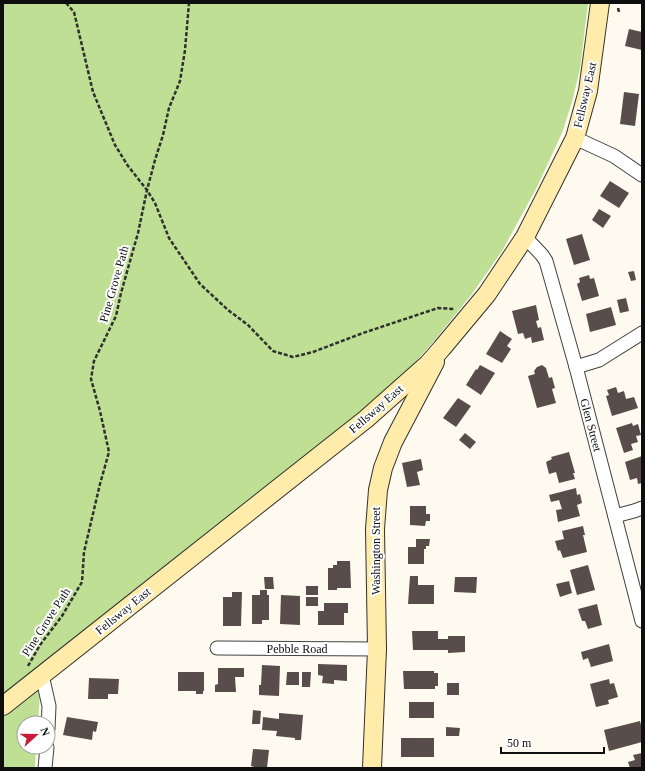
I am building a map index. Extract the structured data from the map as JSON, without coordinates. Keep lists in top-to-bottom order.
{
  "streets": {
    "main road": ["Fellsway East", "Washington Street"],
    "street": ["Glen Street", "Pebble Road"],
    "path": ["Pine Grove Path"]
  },
  "crossings": [
    ["Fellsway East", "Pine Grove Path"],
    ["Fellsway East", "Glen Street"],
    ["Fellsway East", "Washington Street"],
    ["Washington Street", "Pebble Road"]
  ],
  "scale_bar": "50 m",
  "north": "right"
}
